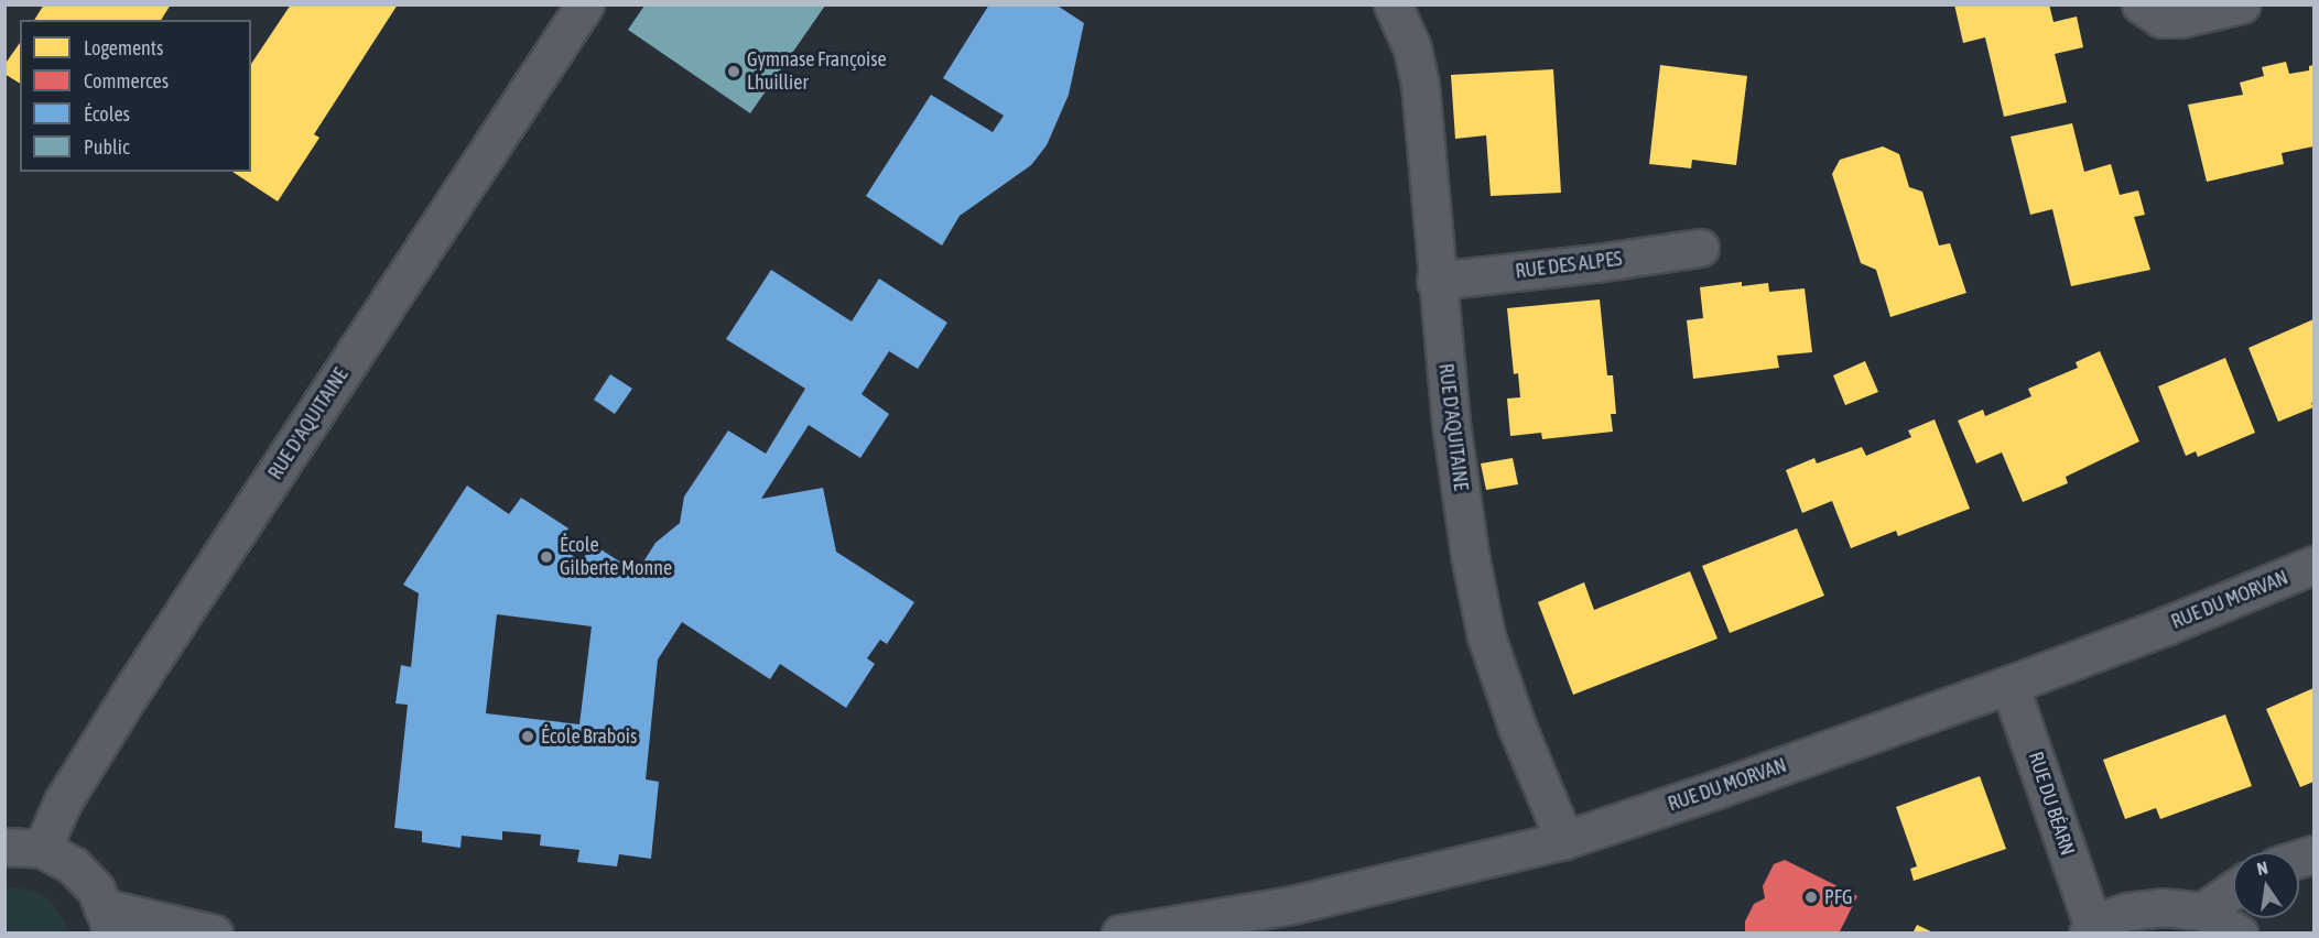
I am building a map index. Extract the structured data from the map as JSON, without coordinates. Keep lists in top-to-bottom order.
{
  "streets": {
    "street": [
      "RUE DES ALPES",
      "RUE D'AQUITAINE",
      "RUE DU MORVAN",
      "RUE DU BÉARN"
    ]
  },
  "crossings": [
    ["RUE DES ALPES", "RUE D'AQUITAINE"],
    ["RUE D'AQUITAINE", "RUE DU MORVAN"],
    ["RUE DU MORVAN", "RUE DU BÉARN"]
  ],
  "places": [
    "Gymnase Françoise Lhuillier",
    "École Gilberte Monne",
    "École Brabois",
    "PFG"
  ],
  "legend": [
    "Logements",
    "Commerces",
    "Écoles",
    "Public"
  ],
  "north": "top"
}
